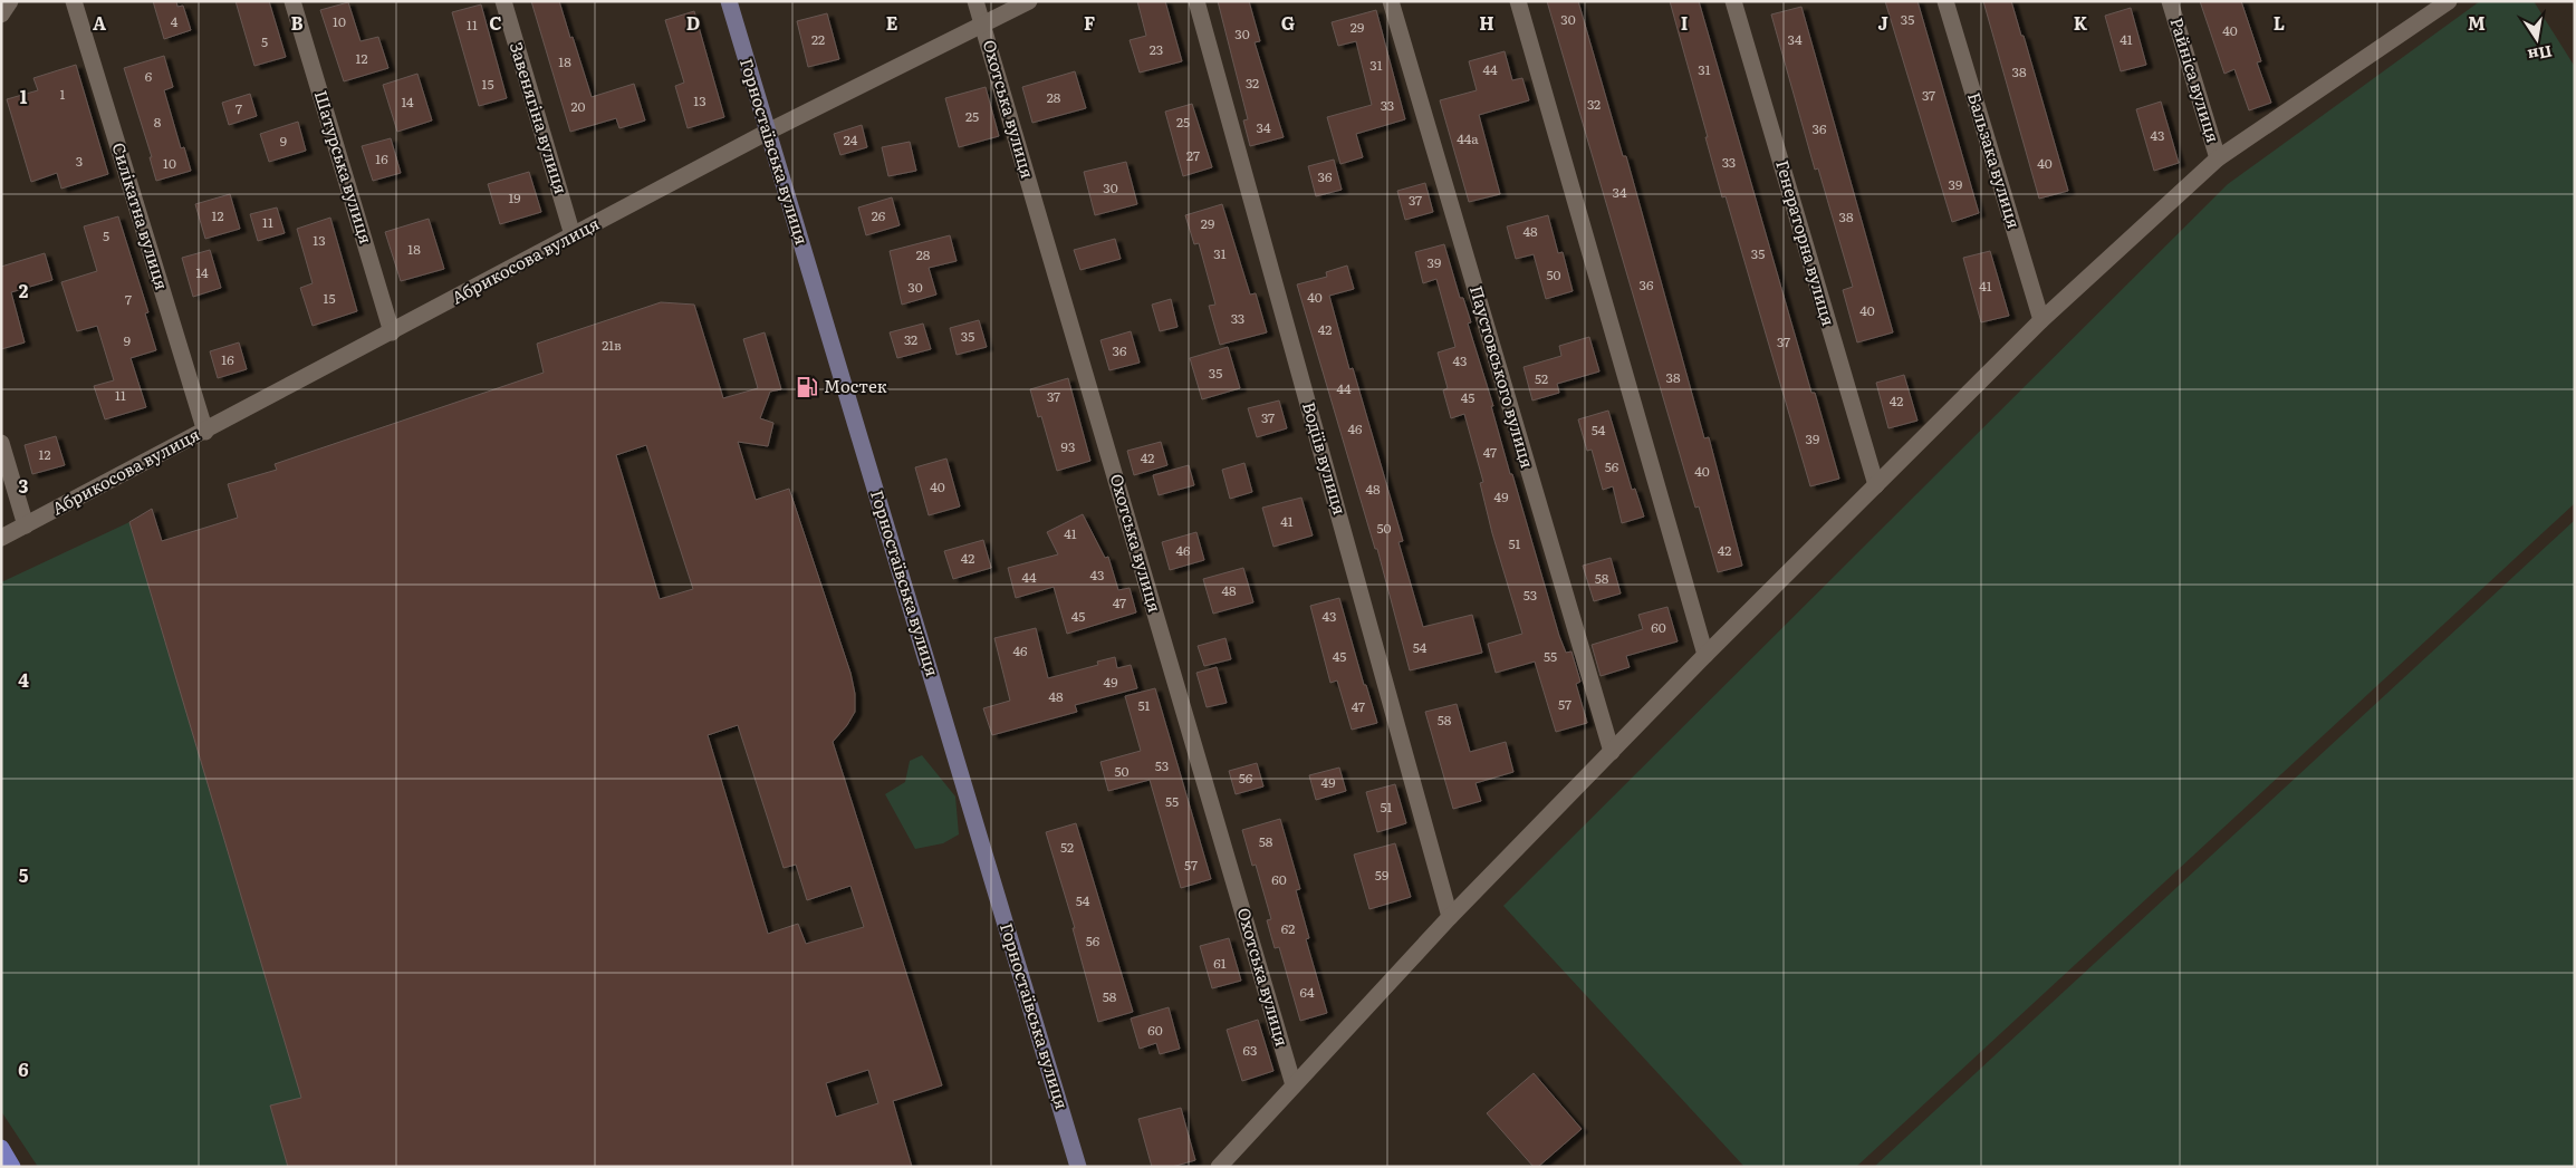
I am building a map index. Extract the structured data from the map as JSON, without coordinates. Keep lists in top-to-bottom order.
{
  "streets": {
    "main road": ["Горностаївська вулиця"],
    "street": [
      "Райніса вулиця",
      "Охотська вулиця",
      "Завенягіна вулиця",
      "Бальзака вулиця",
      "Шатурська вулиця",
      "Силікатна вулиця",
      "Генераторна вулиця",
      "Абрикосова вулиця",
      "Паустовського вулиця",
      "Водіїв вулиця"
    ]
  },
  "crossings": [
    ["Охотська вулиця", "Абрикосова вулиця"],
    ["Завенягіна вулиця", "Абрикосова вулиця"],
    ["Горностаївська вулиця", "Абрикосова вулиця"],
    ["Шатурська вулиця", "Абрикосова вулиця"],
    ["Силікатна вулиця", "Абрикосова вулиця"]
  ],
  "places": {
    "fuel station": ["Мостек"]
  },
  "house_numbers": [
    "30",
    "35",
    "4",
    "10",
    "11",
    "29",
    "40",
    "30",
    "22",
    "34",
    "41",
    "5",
    "23",
    "12",
    "18",
    "31",
    "44",
    "31",
    "38",
    "6",
    "32",
    "15",
    "1",
    "37",
    "28",
    "13",
    "14",
    "32",
    "33",
    "20",
    "7",
    "25",
    "8",
    "25",
    "34",
    "36",
    "43",
    "44а",
    "24",
    "9",
    "27",
    "16",
    "3",
    "33",
    "10",
    "40",
    "36",
    "39",
    "30",
    "34",
    "19",
    "37",
    "12",
    "26",
    "38",
    "11",
    "29",
    "48",
    "5",
    "13",
    "18",
    "31",
    "35",
    "28",
    "39",
    "14",
    "50",
    "36",
    "41",
    "30",
    "40",
    "15",
    "7",
    "40",
    "33",
    "42",
    "35",
    "32",
    "9",
    "37",
    "21в",
    "36",
    "16",
    "43",
    "35",
    "38",
    "52",
    "44",
    "11",
    "37",
    "45",
    "42",
    "37",
    "46",
    "54",
    "39",
    "93",
    "47",
    "12",
    "42",
    "56",
    "40",
    "40",
    "48",
    "49",
    "41",
    "50",
    "41",
    "51",
    "46",
    "42",
    "42",
    "43",
    "44",
    "58",
    "48",
    "53",
    "47",
    "45",
    "43",
    "60",
    "54",
    "46",
    "45",
    "55",
    "49",
    "48",
    "57",
    "51",
    "47",
    "58",
    "53",
    "50",
    "56",
    "49",
    "55",
    "51",
    "58",
    "52",
    "57",
    "59",
    "60",
    "54",
    "62",
    "56",
    "61",
    "64",
    "58",
    "60",
    "63"
  ],
  "north": "bottom",
  "grid": {
    "columns": [
      "A",
      "B",
      "C",
      "D",
      "E",
      "F",
      "G",
      "H",
      "I",
      "J",
      "K",
      "L",
      "M"
    ],
    "rows": [
      "1",
      "2",
      "3",
      "4",
      "5",
      "6"
    ]
  }
}
